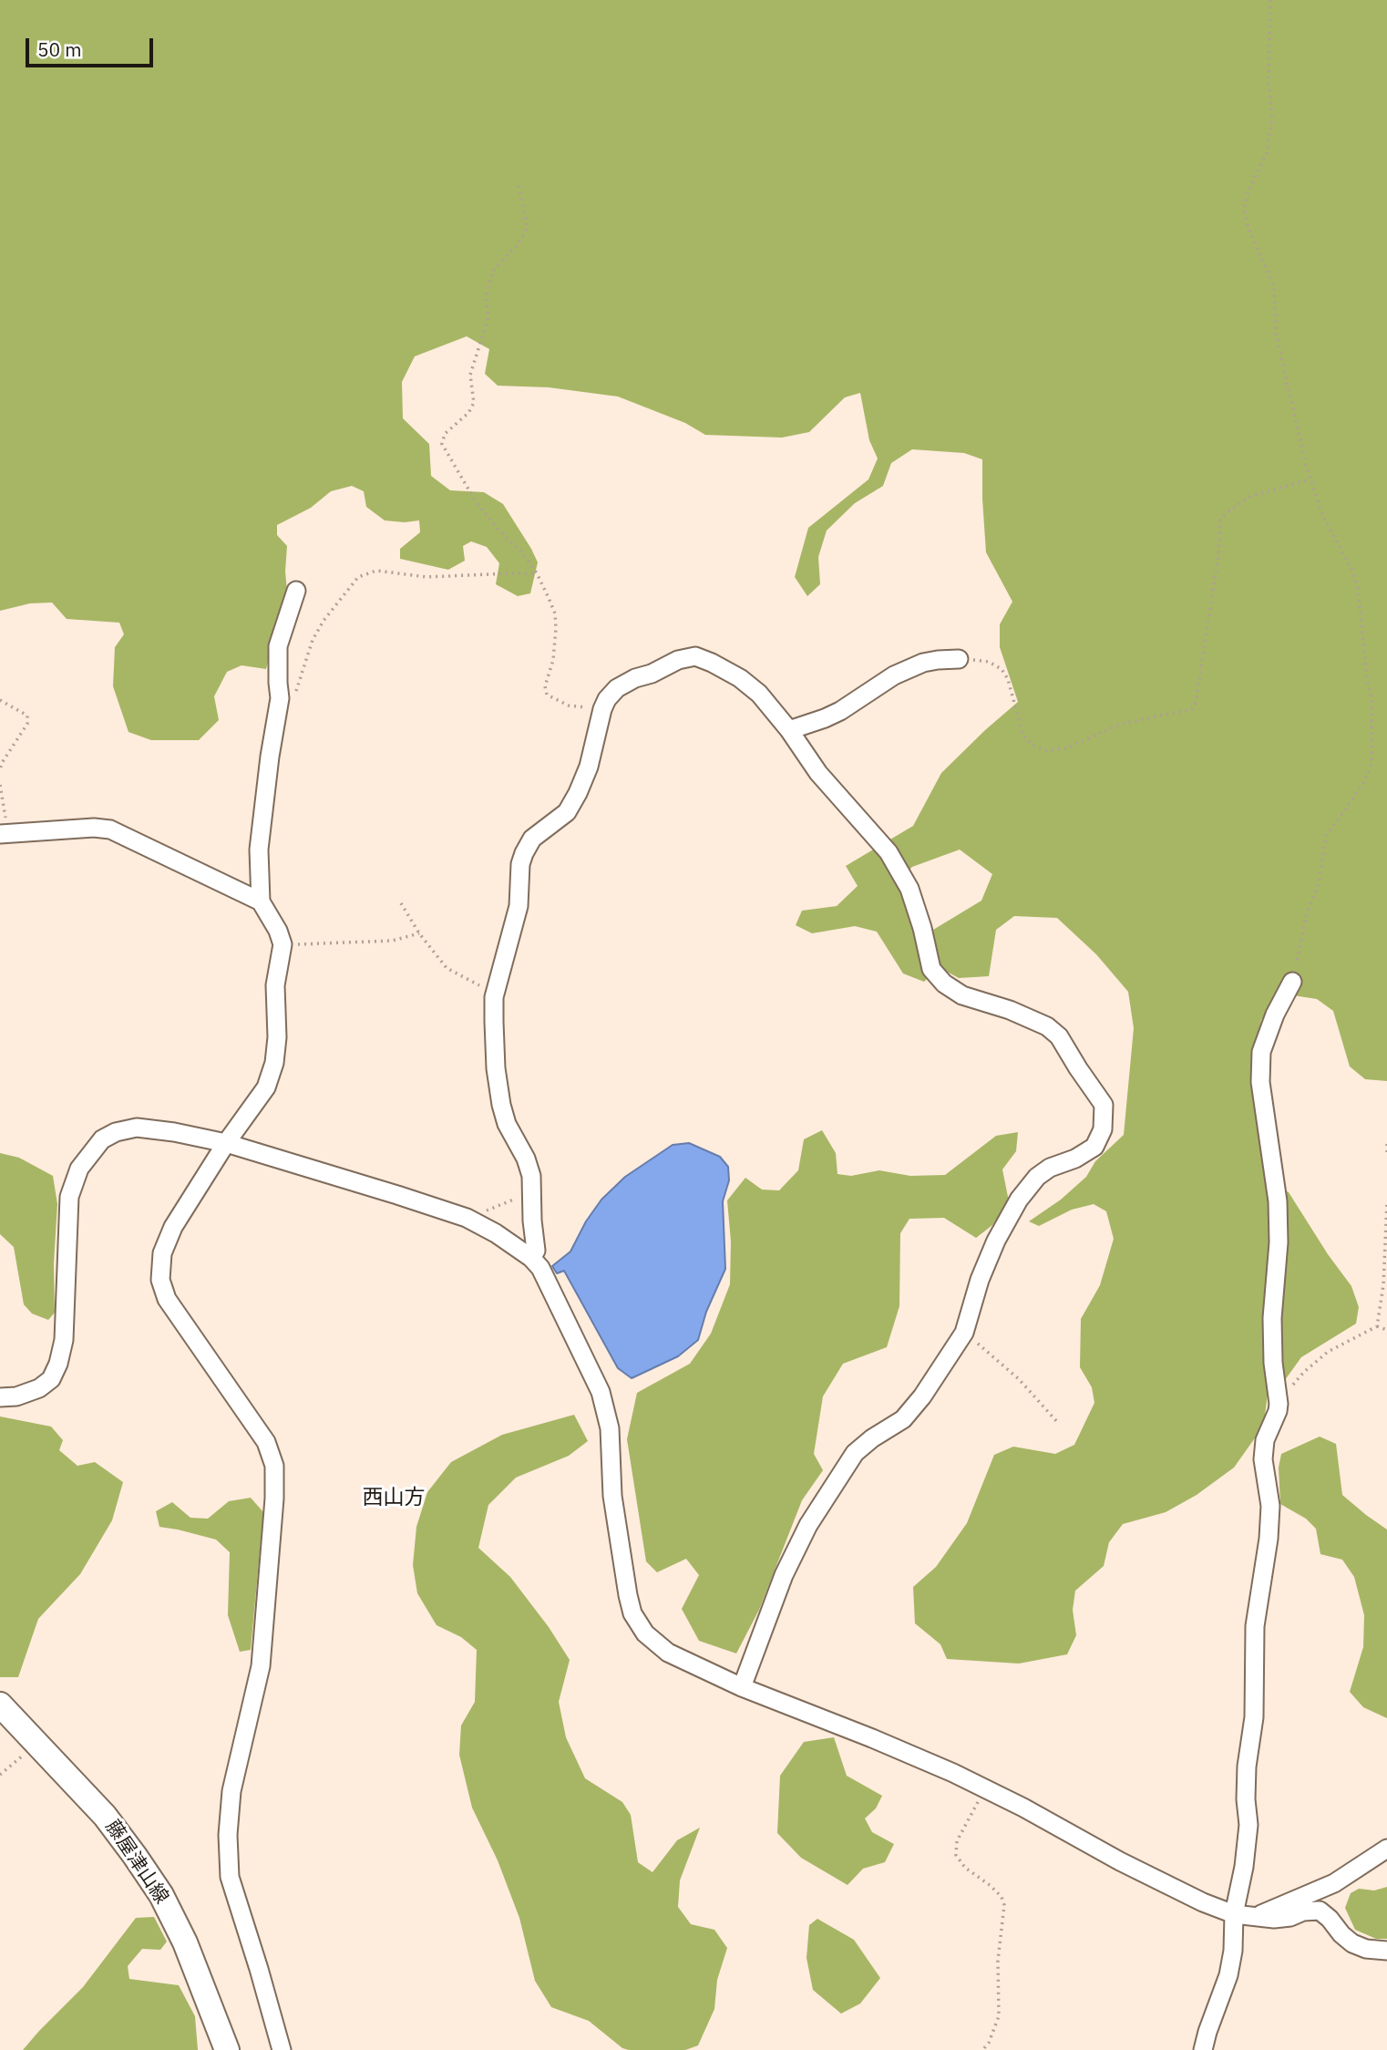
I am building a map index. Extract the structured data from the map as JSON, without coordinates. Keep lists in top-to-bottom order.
{
  "streets": {
    "main road": ["藤屋津山線"]
  },
  "districts": ["西山方"],
  "scale_bar": "50 m"
}
